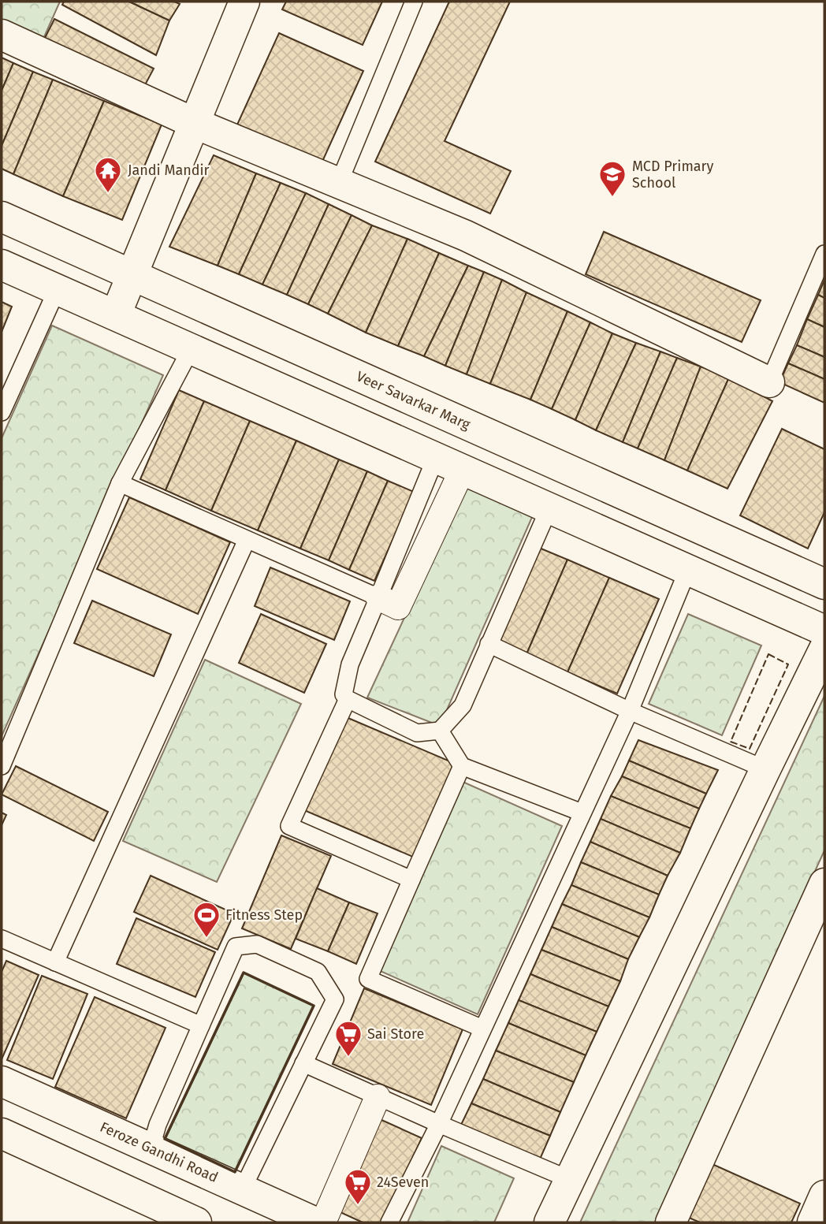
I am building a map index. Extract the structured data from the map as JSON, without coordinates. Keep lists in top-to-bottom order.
{
  "streets": {
    "street": ["Veer Savarkar Marg", "Feroze Gandhi Road"]
  },
  "places": {
    "temple": ["Jandi Mandir"],
    "school or university": ["MCD Primary School"],
    "sports": ["Fitness Step"],
    "supermarket": ["Sai Store", "24Seven"]
  }
}
